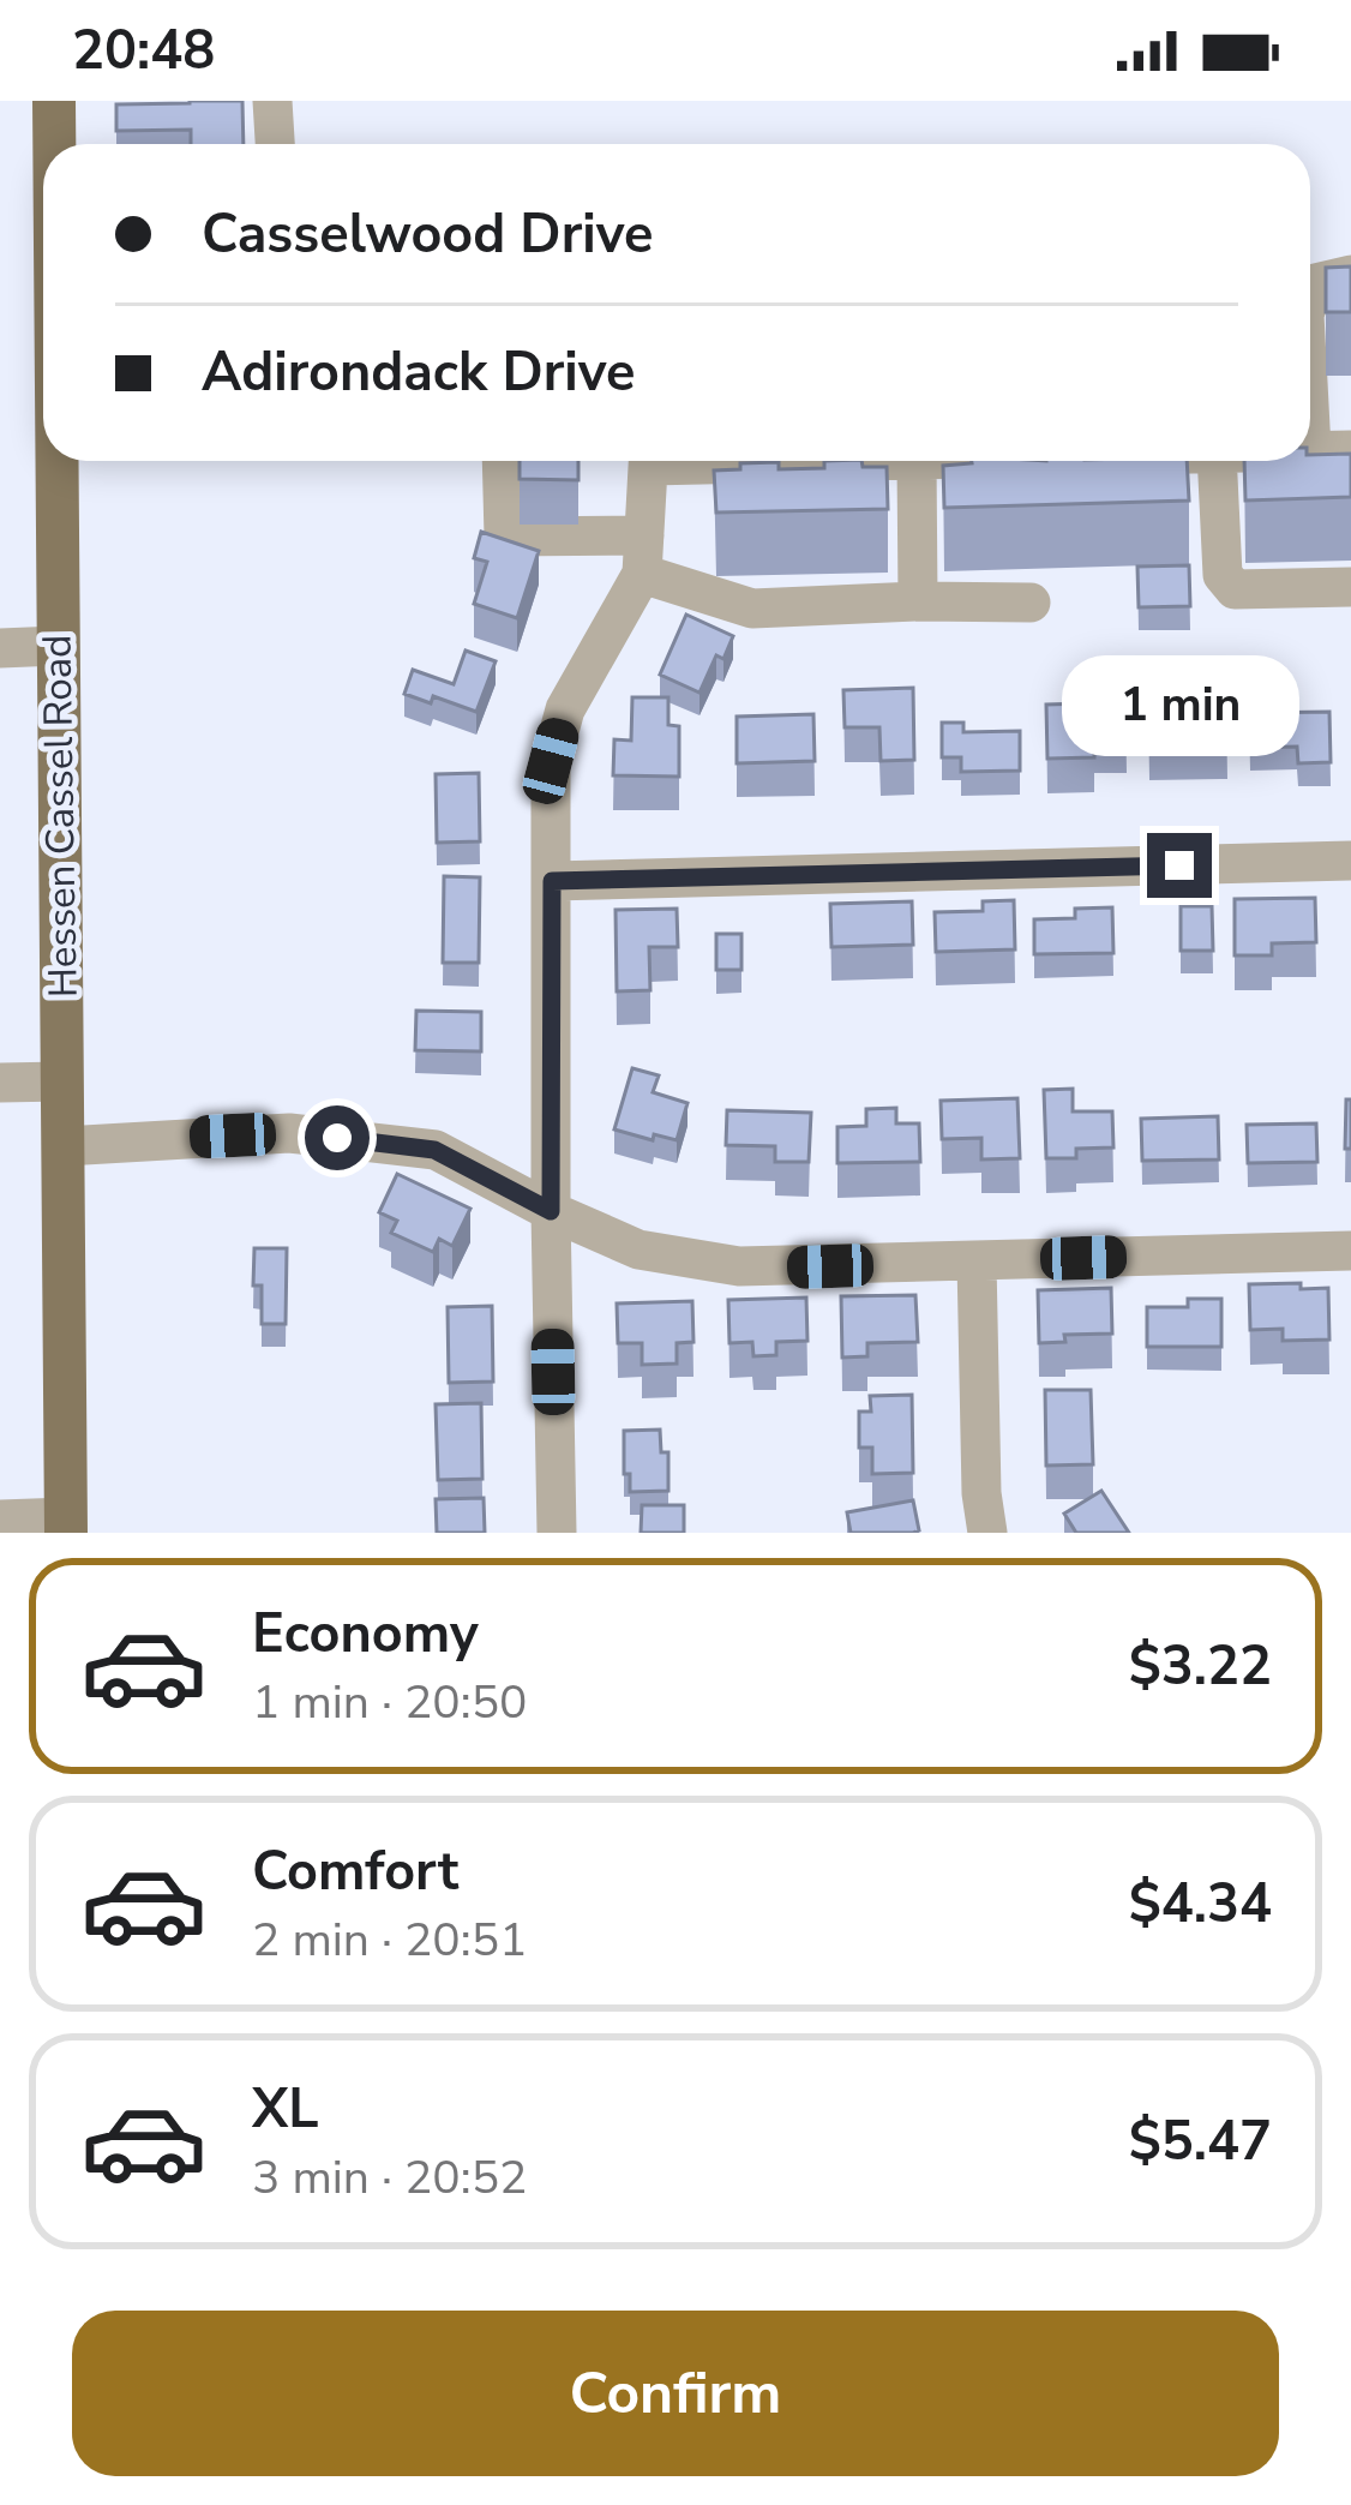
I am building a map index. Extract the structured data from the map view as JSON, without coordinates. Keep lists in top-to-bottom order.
{
  "streets": {
    "main road": ["Hessen Cassel Road"]
  },
  "page": {
    "status": "20:48",
    "banner": ["Casselwood Drive", "Adirondack Drive"],
    "bubble": "1 min",
    "list": [
      {
        "name": "Economy",
        "note": "1 min · 20:50",
        "value": "$3.22"
      },
      {
        "name": "Comfort",
        "note": "2 min · 20:51",
        "value": "$4.34"
      },
      {
        "name": "XL",
        "note": "3 min · 20:52",
        "value": "$5.47"
      }
    ],
    "buttons": "Confirm"
  }
}
